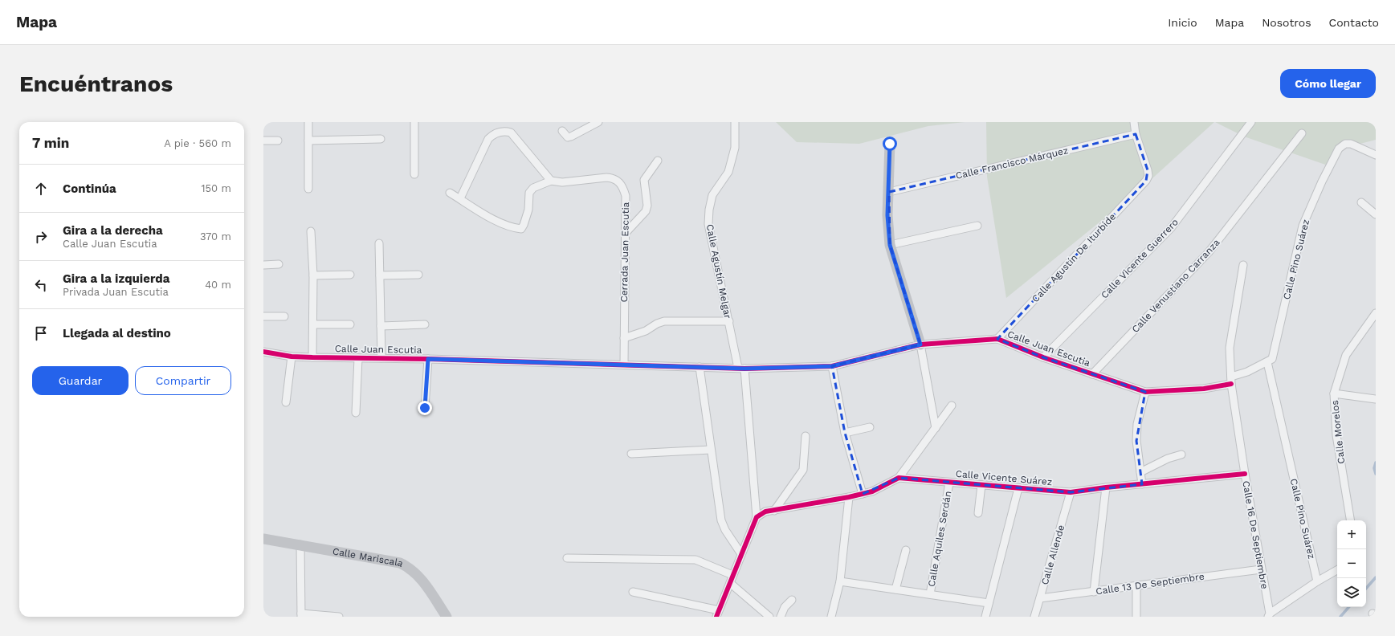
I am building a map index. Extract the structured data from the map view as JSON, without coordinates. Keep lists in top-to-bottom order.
{
  "streets": {
    "street": [
      "Calle Francisco Márquez",
      "Cerrada Juan Escutia",
      "Calle Agustín De Iturbide",
      "Calle Vicente Guerrero",
      "Calle Pino Suárez",
      "Calle Agustín Melgar",
      "Calle Venustiano Carranza",
      "Calle Juan Escutia",
      "Calle Morelos",
      "Calle Vicente Suárez",
      "Calle 16 De Septiembre",
      "Calle Aquiles Serdán",
      "Calle Allende",
      "Calle Mariscala",
      "Calle 13 De Septiembre"
    ]
  },
  "crossings": [
    ["Calle Francisco Márquez", "Calle Agustín De Iturbide"],
    ["Cerrada Juan Escutia", "Calle Juan Escutia"],
    ["Calle Agustín De Iturbide", "Calle Juan Escutia"],
    ["Calle Vicente Guerrero", "Calle Juan Escutia"],
    ["Calle Agustín Melgar", "Calle Juan Escutia"],
    ["Calle Venustiano Carranza", "Calle Juan Escutia"],
    ["Calle Juan Escutia", "Calle 16 De Septiembre"],
    ["Calle Vicente Suárez", "Calle 16 De Septiembre"],
    ["Calle Vicente Suárez", "Calle Aquiles Serdán"],
    ["Calle Vicente Suárez", "Calle Allende"],
    ["Calle 16 De Septiembre", "Calle 13 De Septiembre"],
    ["Calle Allende", "Calle 13 De Septiembre"]
  ],
  "page": {
    "header": "Mapa",
    "nav": [
      "Inicio",
      "Mapa",
      "Nosotros",
      "Contacto"
    ],
    "buttons": [
      "Cómo llegar",
      ["Guardar", "Compartir"]
    ],
    "title": "Encuéntranos",
    "heading": ["7 min", "A pie · 560 m"],
    "list": [
      ["Continúa", "150 m"],
      ["Gira a la derecha", "Calle Juan Escutia", "370 m"],
      ["Gira a la izquierda", "Privada Juan Escutia", "40 m"],
      "Llegada al destino"
    ],
    "map_buttons": ["+", "−"]
  }
}
